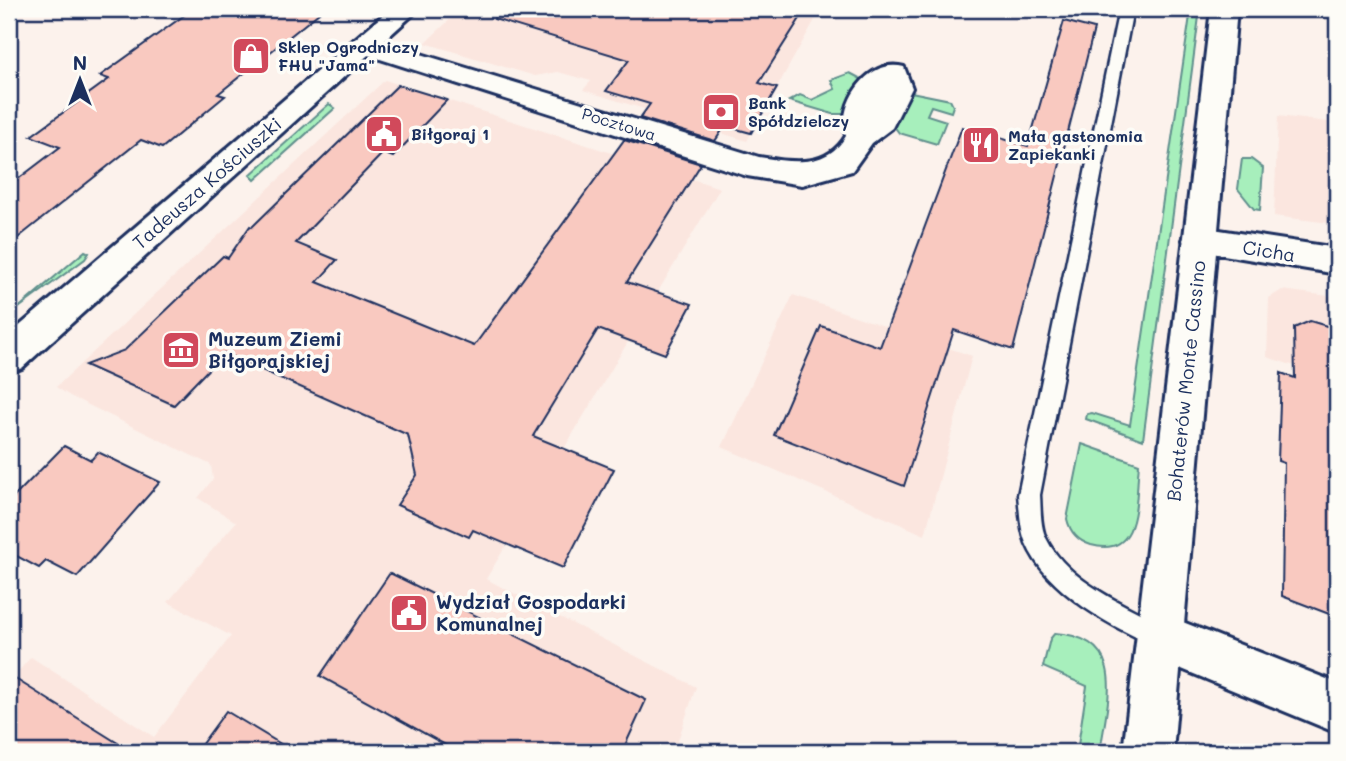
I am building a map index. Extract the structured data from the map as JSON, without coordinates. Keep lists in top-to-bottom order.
{
  "streets": {
    "street": [
      "Pocztowa",
      "Tadeusza Kościuszki",
      "Cicha",
      "Bohaterów Monte Cassino"
    ]
  },
  "crossings": [
    ["Pocztowa", "Tadeusza Kościuszki"],
    ["Cicha", "Bohaterów Monte Cassino"]
  ],
  "places": {
    "shop": ["Sklep Ogrodniczy FHU \"Jama\""],
    "bank": ["Bank Spółdzielczy"],
    "public building": ["Biłgoraj 1", "Wydział Gospodarki Komunalnej"],
    "restaurant": ["Mała gastonomia Zapiekanki"],
    "museum": ["Muzeum Ziemi Biłgorajskiej"]
  },
  "north": "top"
}
